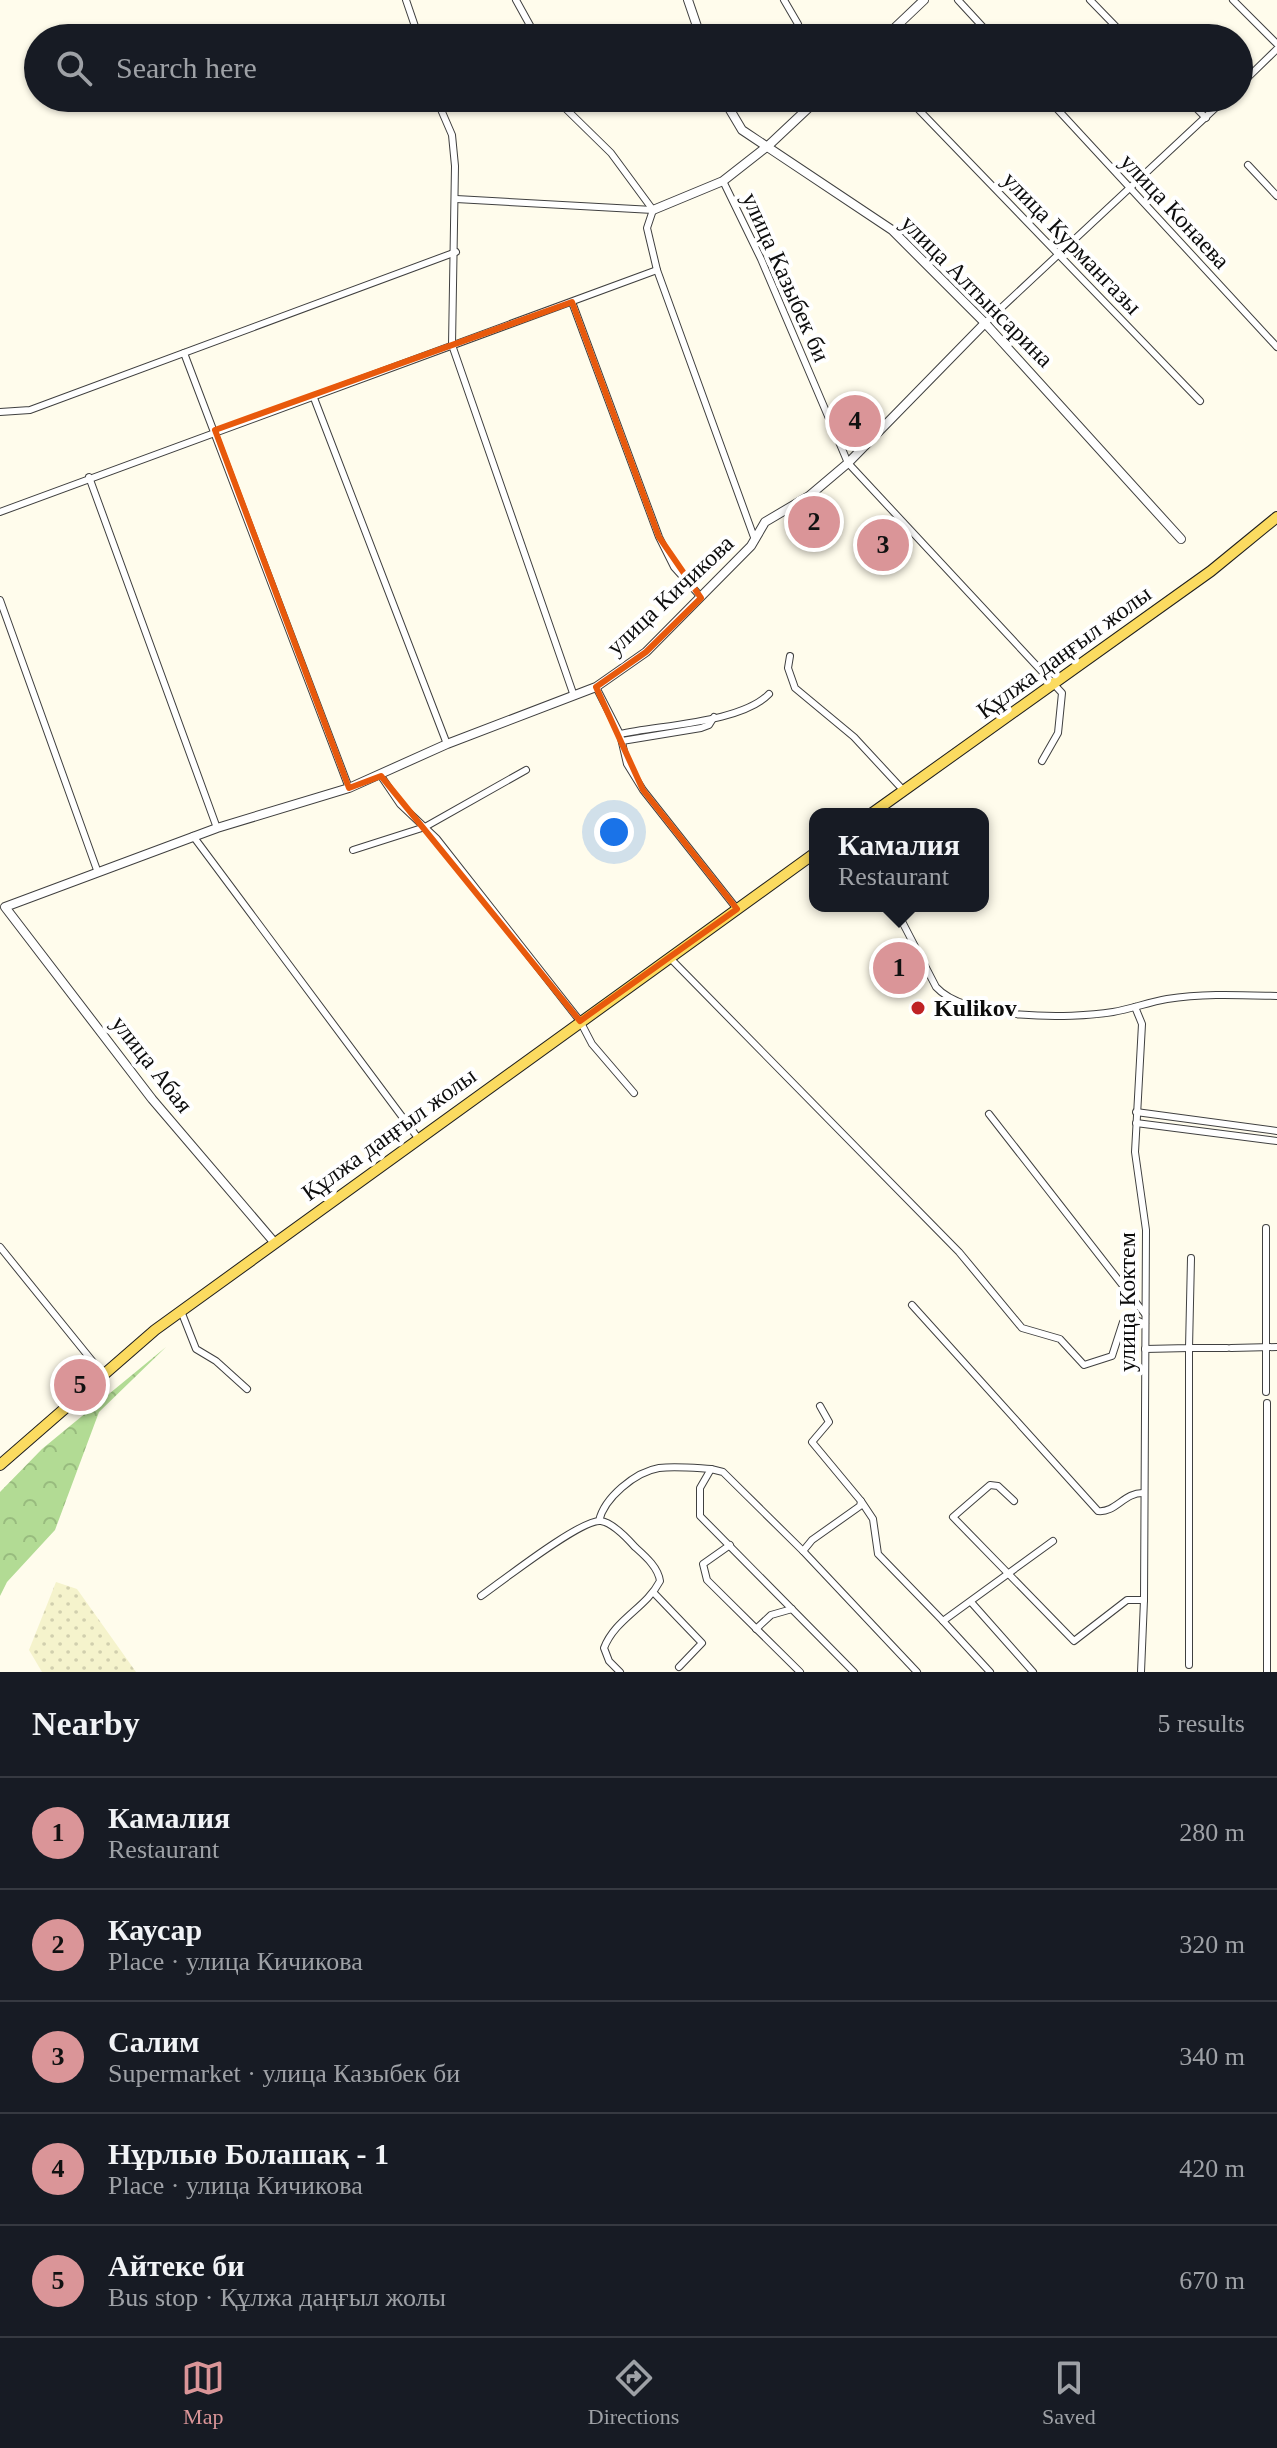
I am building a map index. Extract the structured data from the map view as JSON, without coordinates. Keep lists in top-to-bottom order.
{
  "streets": {
    "main road": ["Құлжа даңғыл жолы"],
    "street": [
      "улица Конаева",
      "улица Курмангазы",
      "улица Казыбек би",
      "улица Алтынсарина",
      "улица Кичикова",
      "улица Абая",
      "улица Коктем"
    ]
  },
  "crossings": [
    ["улица Конаева", "улица Кичикова"],
    ["улица Курмангазы", "улица Кичикова"],
    ["улица Казыбек би", "улица Кичикова"],
    ["улица Казыбек би", "Құлжа даңғыл жолы"],
    ["улица Алтынсарина", "улица Кичикова"],
    ["улица Кичикова", "улица Абая"],
    ["Құлжа даңғыл жолы", "улица Абая"]
  ],
  "places": ["Kulikov"],
  "page": {
    "search": "Search here",
    "pins": [
      "4",
      "2",
      "3",
      "1",
      "5"
    ],
    "popup": ["Камалия", "Restaurant"],
    "heading": ["Nearby", "5 results"],
    "list": [
      {
        "mark": "1",
        "name": "Камалия",
        "note": "Restaurant",
        "value": "280 m"
      },
      {
        "mark": "2",
        "name": "Каусар",
        "note": "Place · улица Кичикова",
        "value": "320 m"
      },
      {
        "mark": "3",
        "name": "Салим",
        "note": "Supermarket · улица Казыбек би",
        "value": "340 m"
      },
      {
        "mark": "4",
        "name": "Нұрлыө Болашақ - 1",
        "note": "Place · улица Кичикова",
        "value": "420 m"
      },
      {
        "mark": "5",
        "name": "Айтеке би",
        "note": "Bus stop · Құлжа даңғыл жолы",
        "value": "670 m"
      }
    ],
    "nav": ["Map", "Directions", "Saved"]
  }
}
